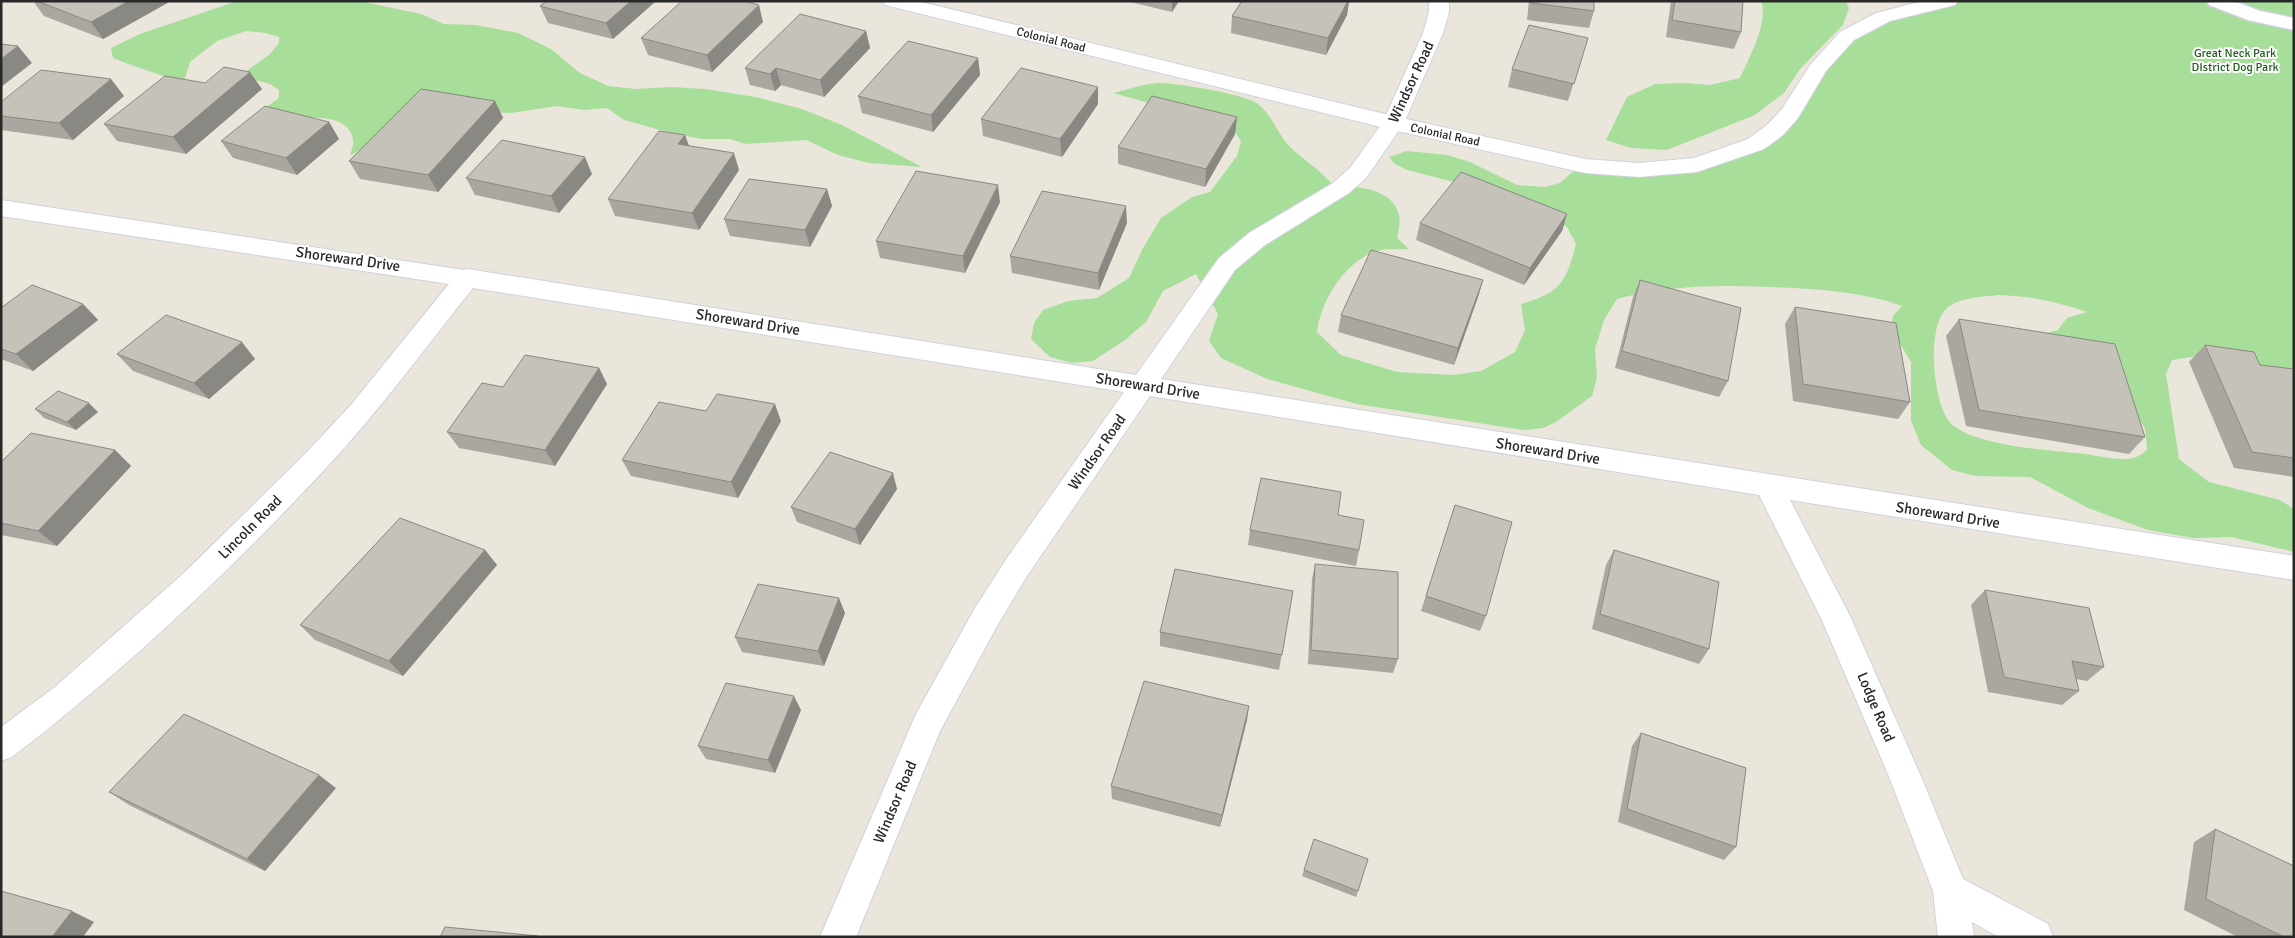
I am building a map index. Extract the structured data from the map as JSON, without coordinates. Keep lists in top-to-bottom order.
{
  "streets": {
    "street": [
      "Colonial Road",
      "Windsor Road",
      "Shoreward Drive",
      "Lincoln Road",
      "Lodge Road"
    ]
  },
  "crossings": [
    ["Colonial Road", "Windsor Road"],
    ["Windsor Road", "Shoreward Drive"],
    ["Shoreward Drive", "Lincoln Road"],
    ["Shoreward Drive", "Lodge Road"]
  ],
  "parks": ["Great Neck Park DIstrict Dog Park"]
}
